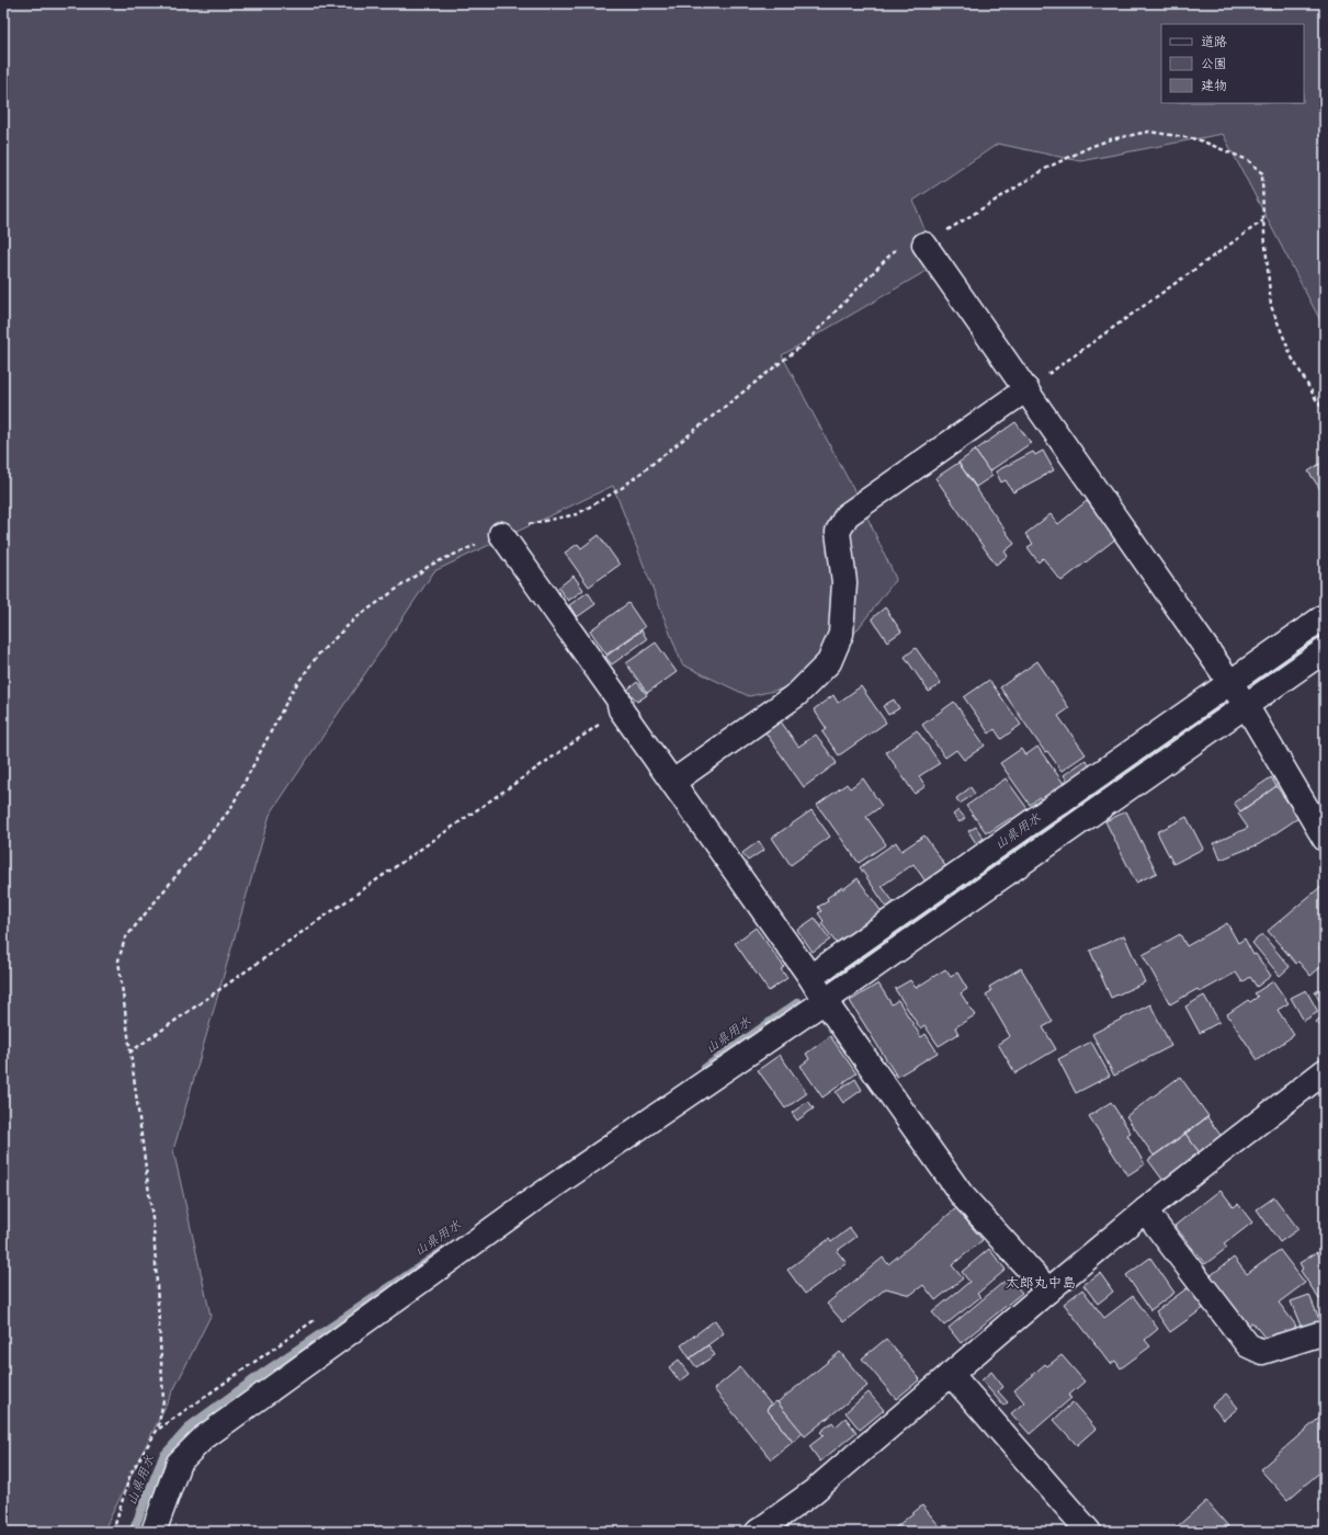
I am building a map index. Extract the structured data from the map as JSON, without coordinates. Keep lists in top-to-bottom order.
{
  "districts": ["太郎丸中島"],
  "water": ["山県用水"],
  "legend": ["道路", "公園", "建物"]
}
